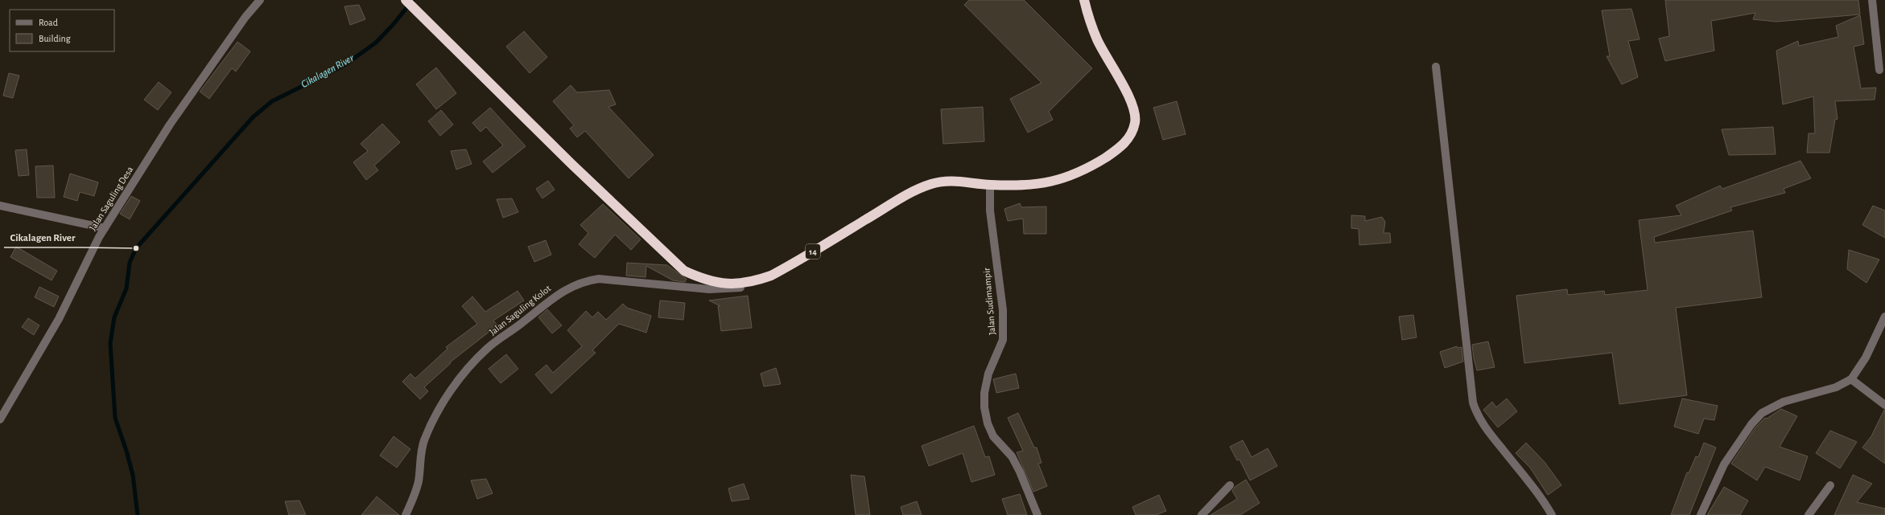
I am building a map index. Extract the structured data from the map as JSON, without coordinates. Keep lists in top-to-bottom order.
{
  "streets": {
    "highway": ["14"],
    "street": ["Jalan Saguling Desa", "Jalan Sudimampir", "Jalan Saguling Kolot"]
  },
  "crossings": [
    ["14", "Jalan Sudimampir"],
    ["14", "Jalan Saguling Kolot"]
  ],
  "water": ["Cikalagen River"],
  "places": ["Cikalagen River"],
  "legend": ["Road", "Building"]
}
